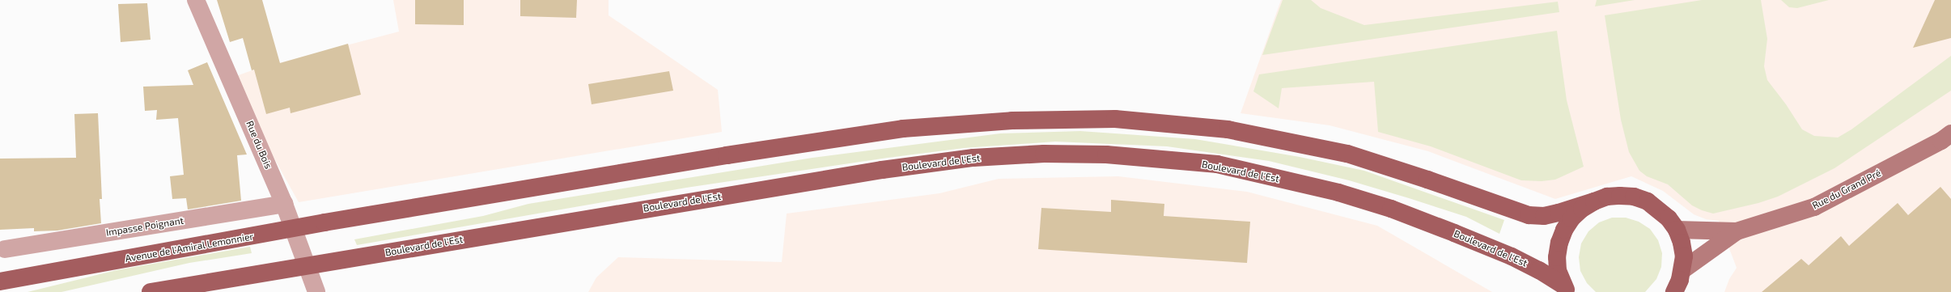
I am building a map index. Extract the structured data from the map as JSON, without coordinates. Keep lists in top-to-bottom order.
{
  "streets": {
    "main road": ["Boulevard de l'Est", "Avenue de l'Amiral Lemonnier"],
    "street": ["Rue du Bois", "Rue du Grand Pré", "Impasse Poignant"]
  },
  "crossings": [
    ["Rue du Bois", "Boulevard de l'Est"],
    ["Rue du Bois", "Impasse Poignant"],
    ["Rue du Bois", "Avenue de l'Amiral Lemonnier"]
  ]
}
